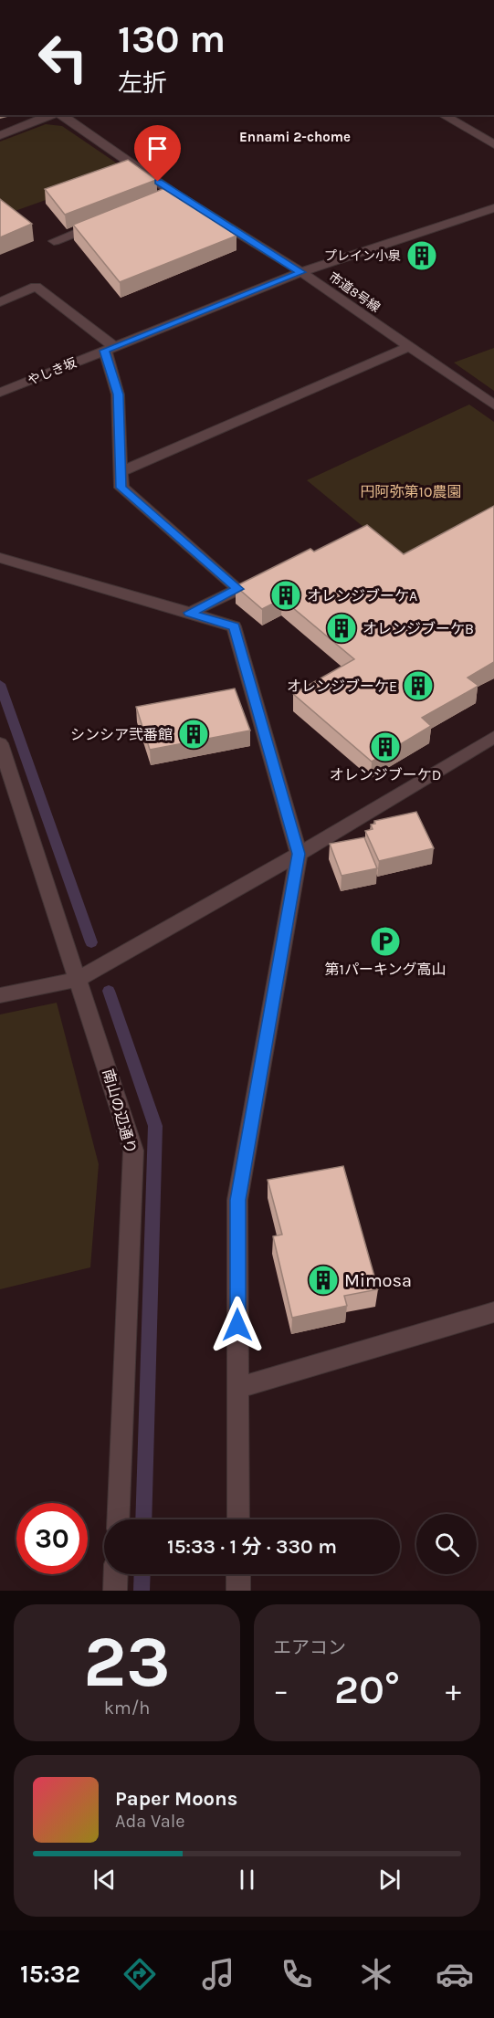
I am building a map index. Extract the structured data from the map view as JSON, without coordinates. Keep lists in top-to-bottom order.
{
  "streets": {
    "street": ["市道8号線", "やしき坂", "南山の辺通り"]
  },
  "crossings": [
    ["市道8号線", "やしき坂"]
  ],
  "districts": ["Ennami 2-chome"],
  "parks": ["円阿弥第10農園"],
  "places": {
    "building": [
      "プレイン小泉",
      "オレンジブーケA",
      "オレンジブーケB",
      "オレンジブーケE",
      "シンシア弐番館",
      "オレンジブーケD",
      "Mimosa"
    ],
    "parking": ["第1パーキング高山"]
  },
  "page": {
    "turn": ["130 m", "左折"],
    "limit": "30",
    "trip": "15:33 · 1 分 · 330 m",
    "tile": [
      ["23", "km/h"],
      "エアコン"
    ],
    "heat": ["−", "20°", "+"],
    "song": ["Paper Moons", "Ada Vale"],
    "tabs": "15:32"
  }
}
